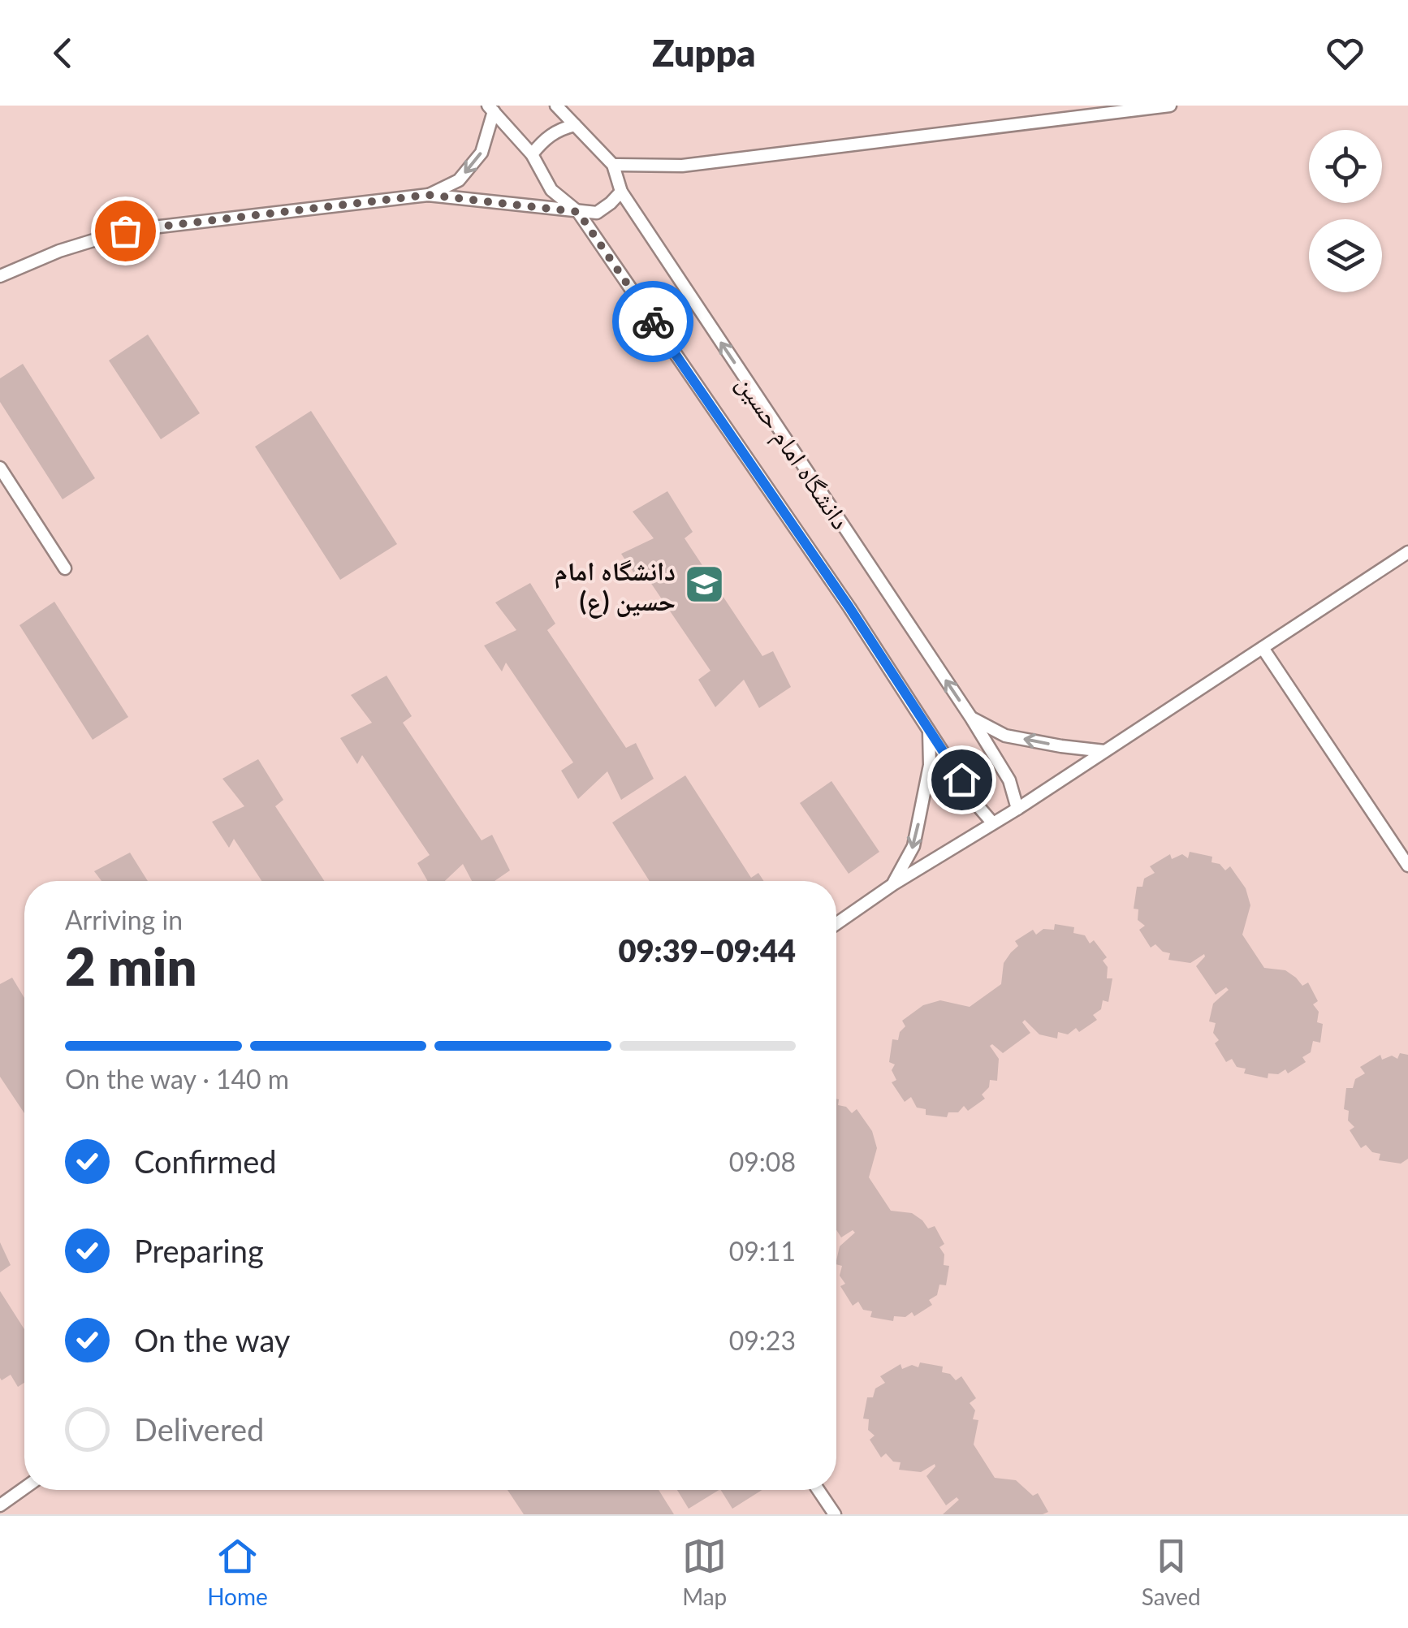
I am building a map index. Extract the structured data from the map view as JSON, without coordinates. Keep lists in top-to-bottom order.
{
  "streets": {
    "lane": ["دانشگاه امام حسین"]
  },
  "places": {
    "school or university": ["دانشگاه امام حسین (ع)"]
  },
  "page": {
    "header": "Zuppa",
    "heading": ["2 min", "Arriving in", "09:39–09:44"],
    "bar": "On the way · 140 m",
    "list": [
      ["Confirmed", "09:08"],
      ["Preparing", "09:11"],
      ["On the way", "09:23"],
      "Delivered"
    ],
    "tabs": ["Home", "Map", "Saved"]
  }
}
